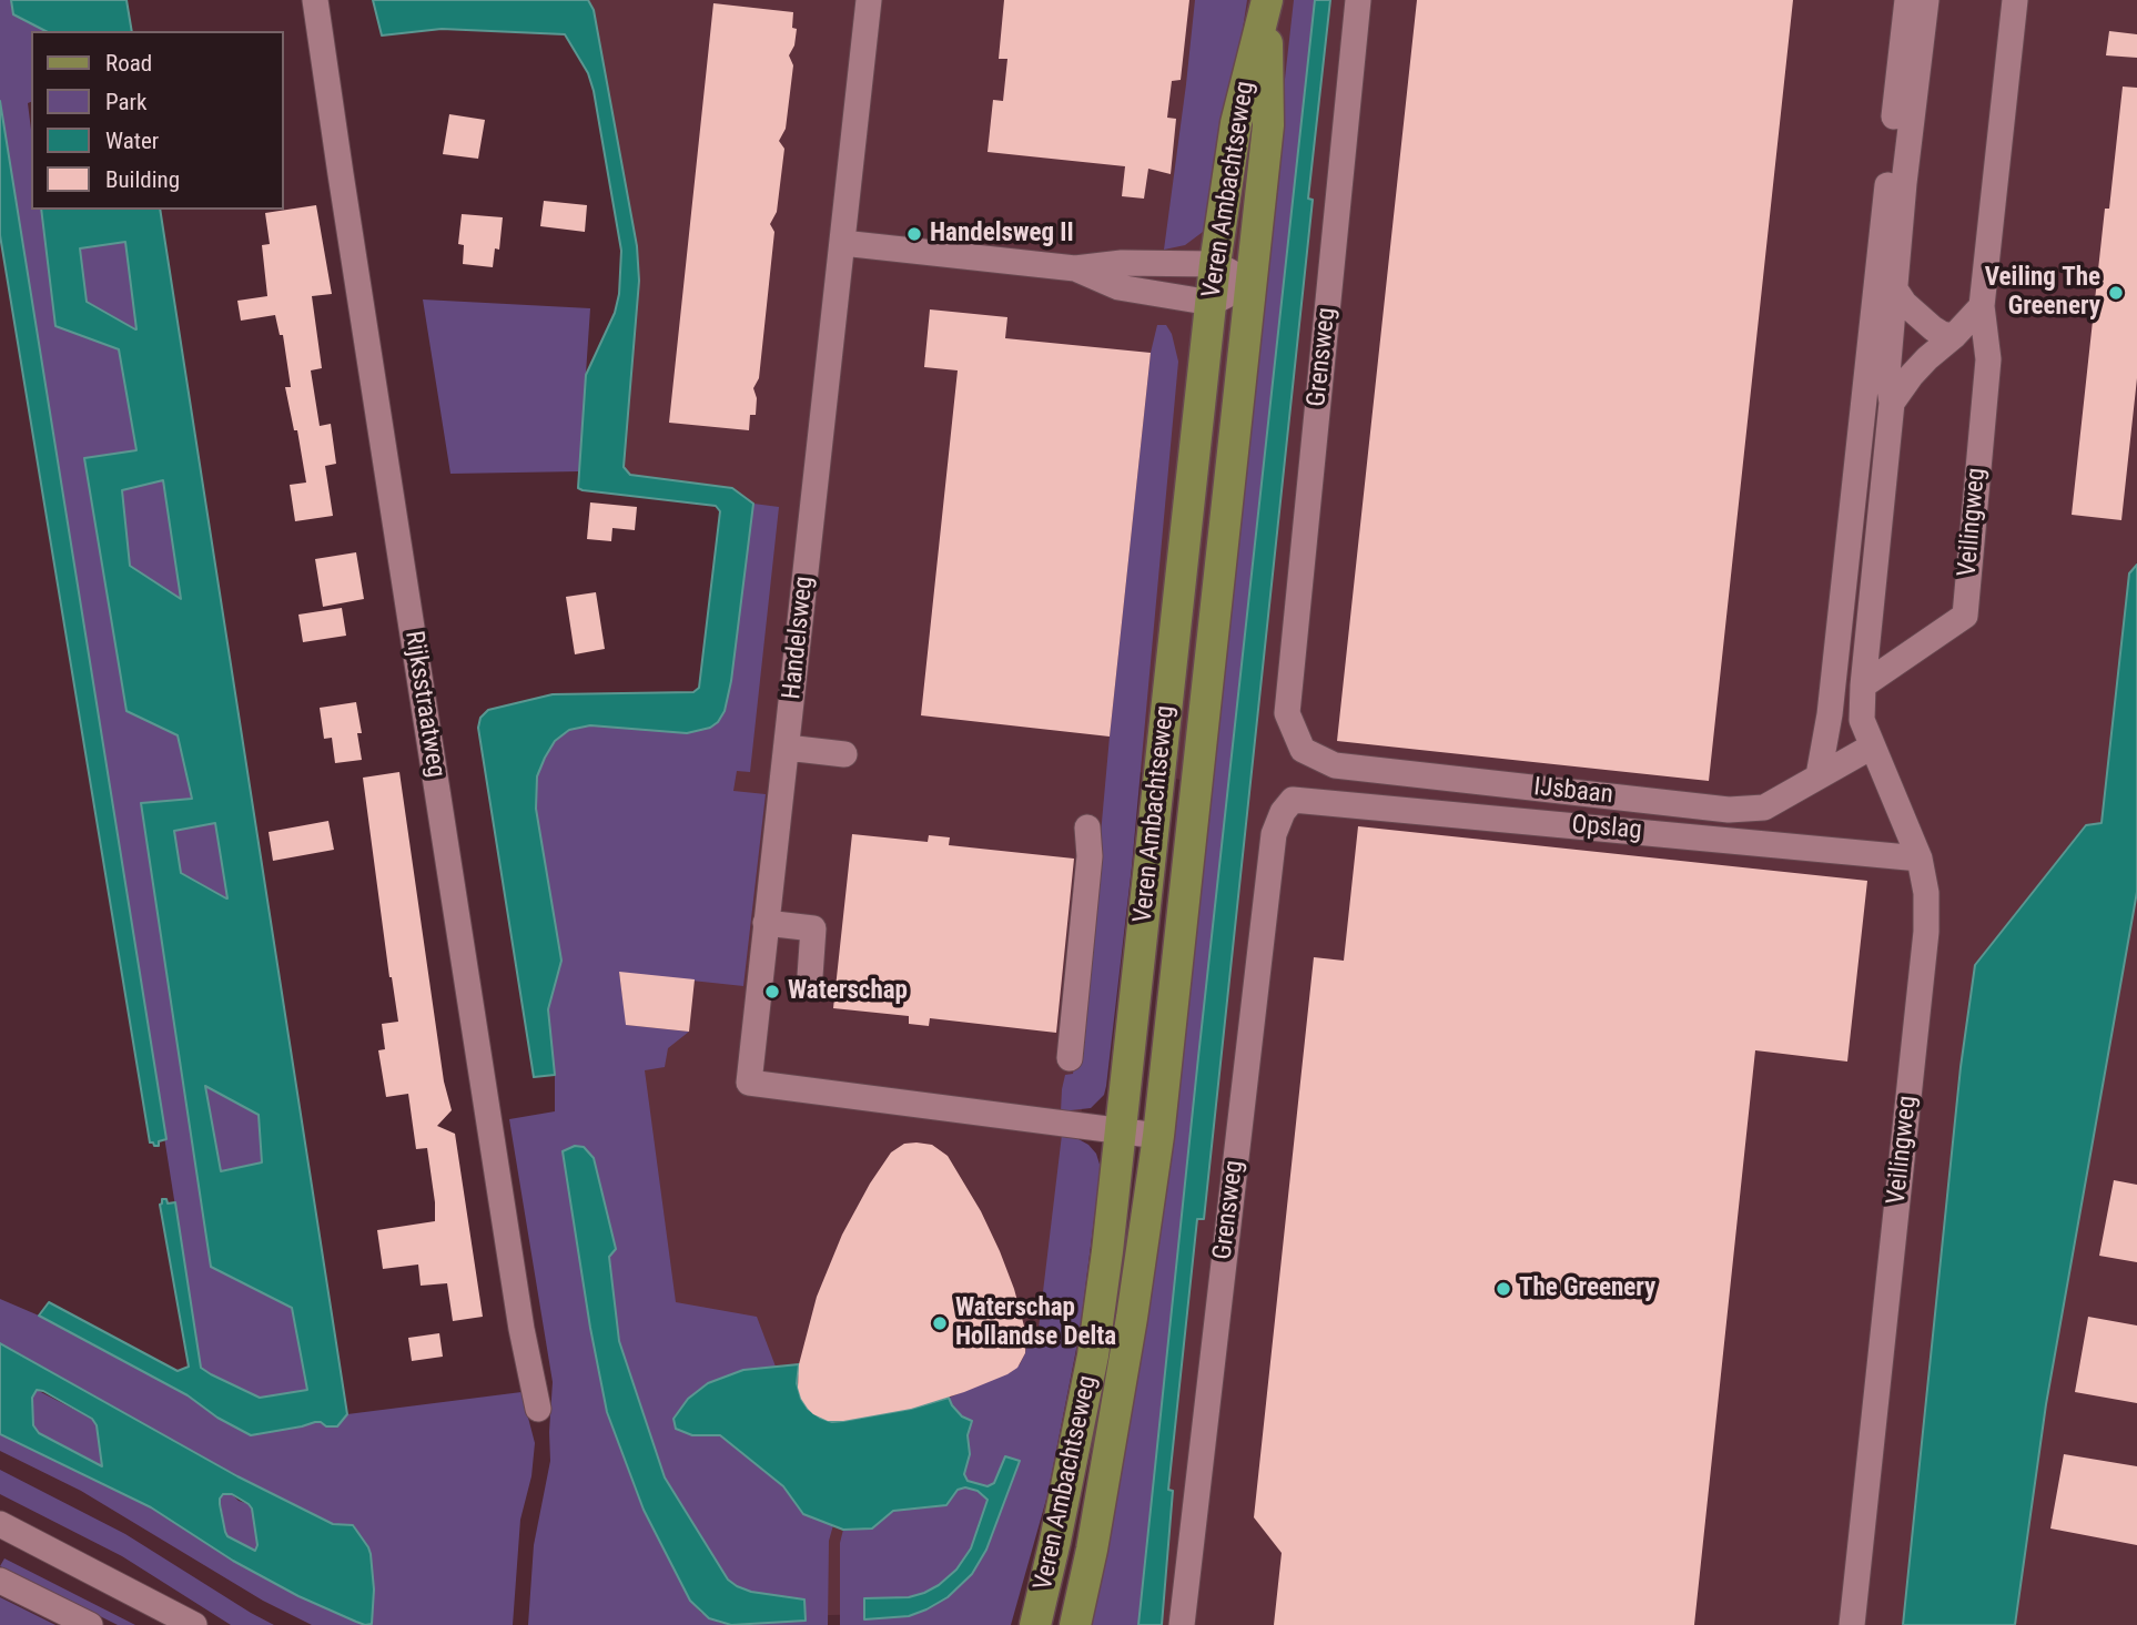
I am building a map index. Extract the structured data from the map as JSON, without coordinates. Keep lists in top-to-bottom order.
{
  "streets": {
    "main road": ["Veren Ambachtseweg"],
    "street": [
      "Grensweg",
      "Veilingweg",
      "Handelsweg",
      "Rijksstraatweg",
      "IJsbaan",
      "Opslag"
    ]
  },
  "crossings": [
    ["Veren Ambachtseweg", "Handelsweg"],
    ["Grensweg", "IJsbaan"],
    ["Grensweg", "Opslag"],
    ["Veilingweg", "IJsbaan"],
    ["Veilingweg", "Opslag"]
  ],
  "places": [
    "Handelsweg II",
    "Veiling The Greenery",
    "Waterschap",
    "The Greenery",
    "Waterschap Hollandse Delta"
  ],
  "legend": [
    "Road",
    "Park",
    "Water",
    "Building"
  ]
}
